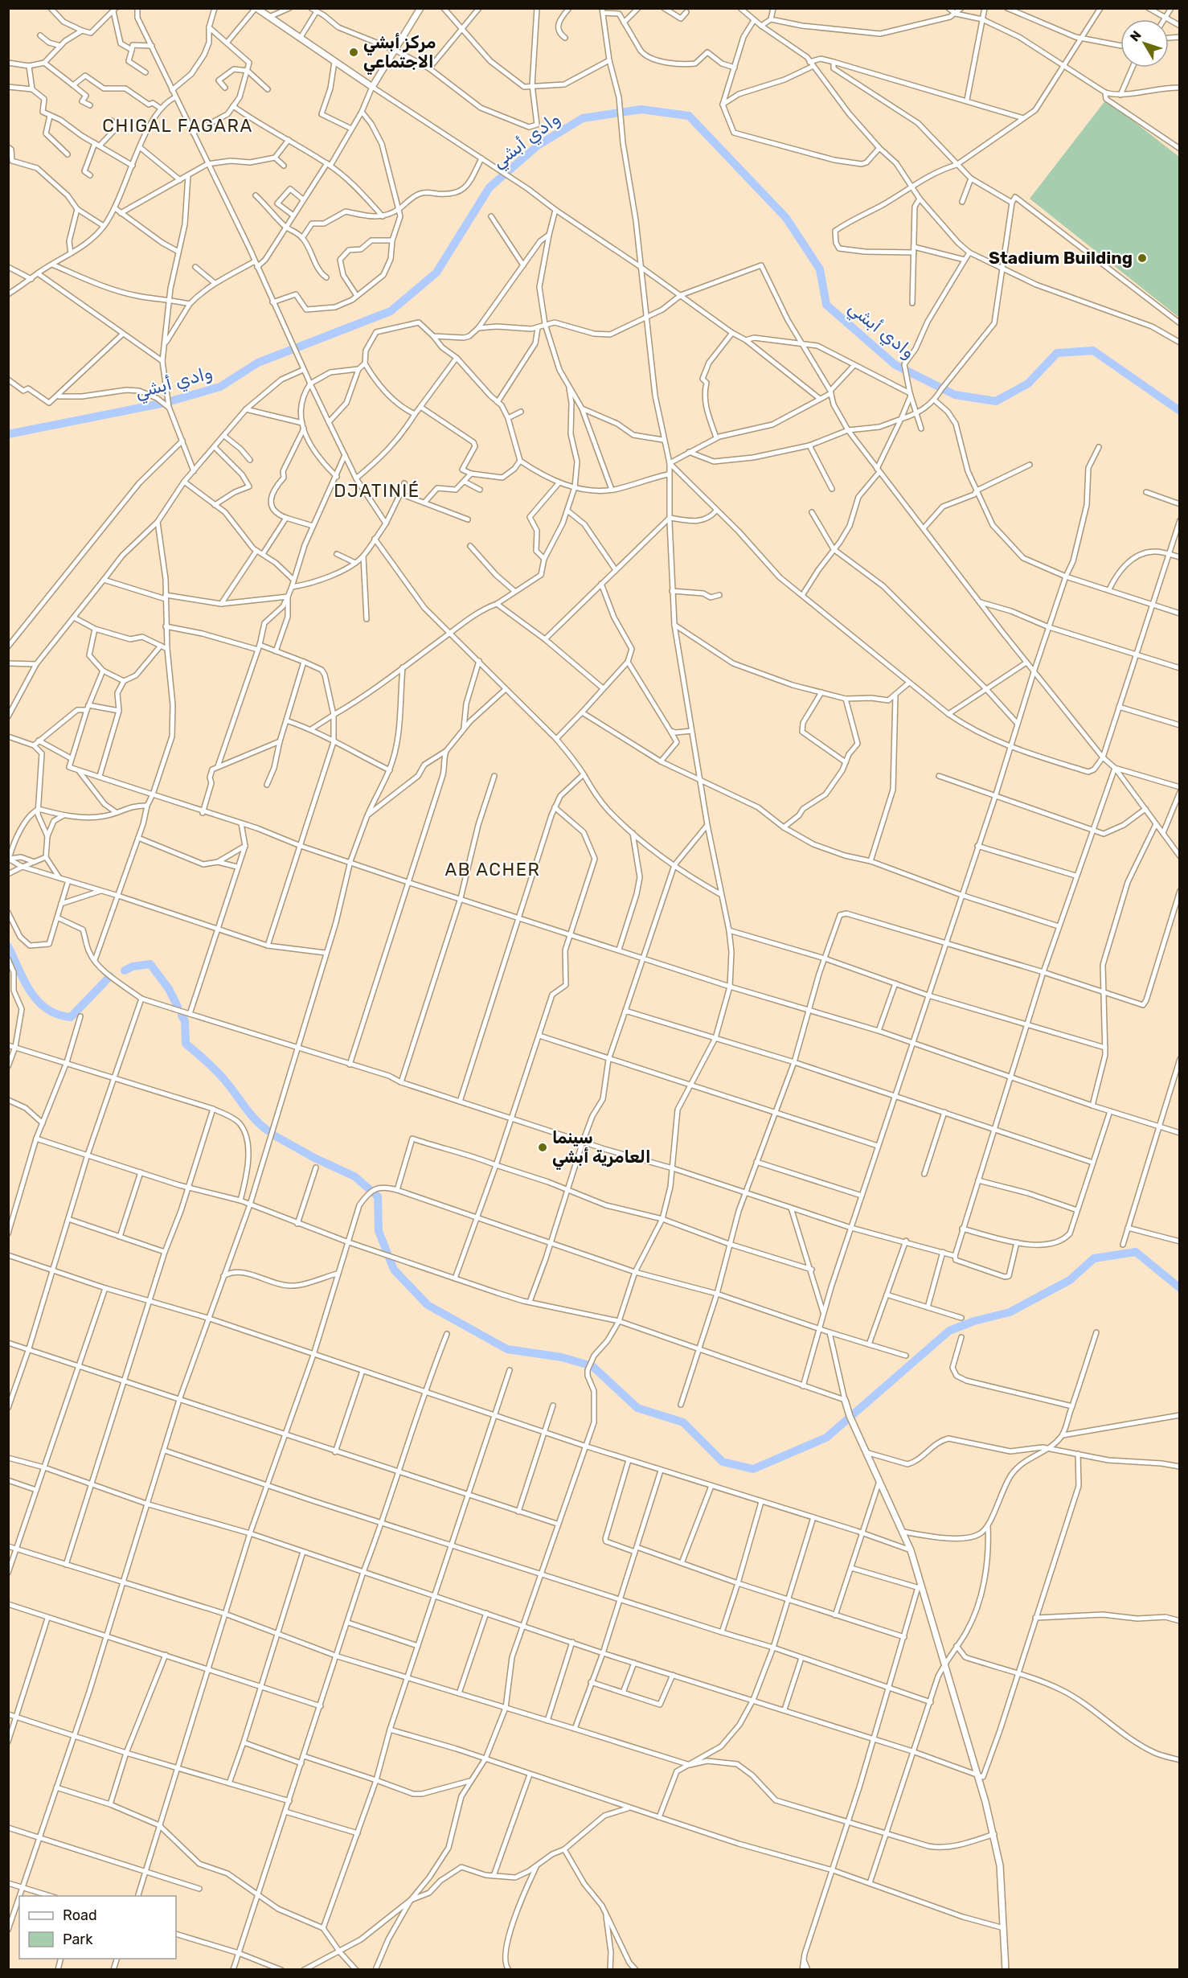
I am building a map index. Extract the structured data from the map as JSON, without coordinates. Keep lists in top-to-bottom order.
{
  "districts": ["CHIGAL FAGARA", "DJATINIÉ", "AB ACHER"],
  "water": ["وادي أبشي"],
  "places": ["مركز أبشي الاجتماعي", "Stadium Building", "سينما العامرية أبشي"],
  "legend": ["Road", "Park"],
  "north": "top left"
}
